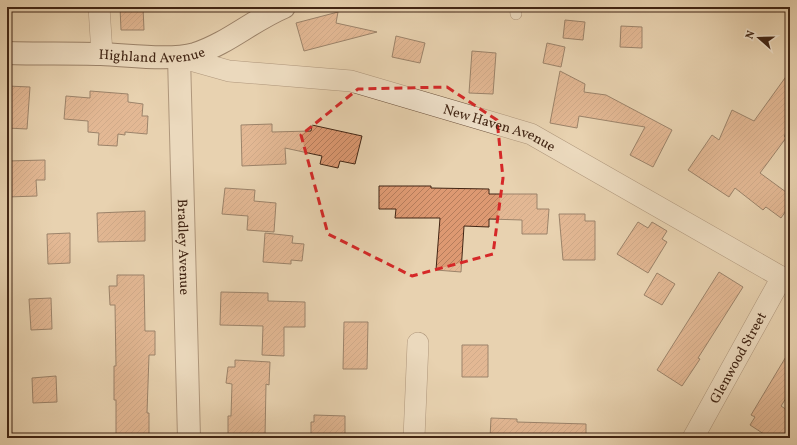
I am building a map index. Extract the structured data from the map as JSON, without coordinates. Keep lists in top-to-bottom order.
{
  "streets": {
    "street": [
      "Highland Avenue",
      "New Haven Avenue",
      "Bradley Avenue",
      "Glenwood Street"
    ]
  },
  "crossings": [
    ["Highland Avenue", "New Haven Avenue"],
    ["Highland Avenue", "Bradley Avenue"],
    ["New Haven Avenue", "Bradley Avenue"],
    ["New Haven Avenue", "Glenwood Street"]
  ],
  "north": "left"
}
